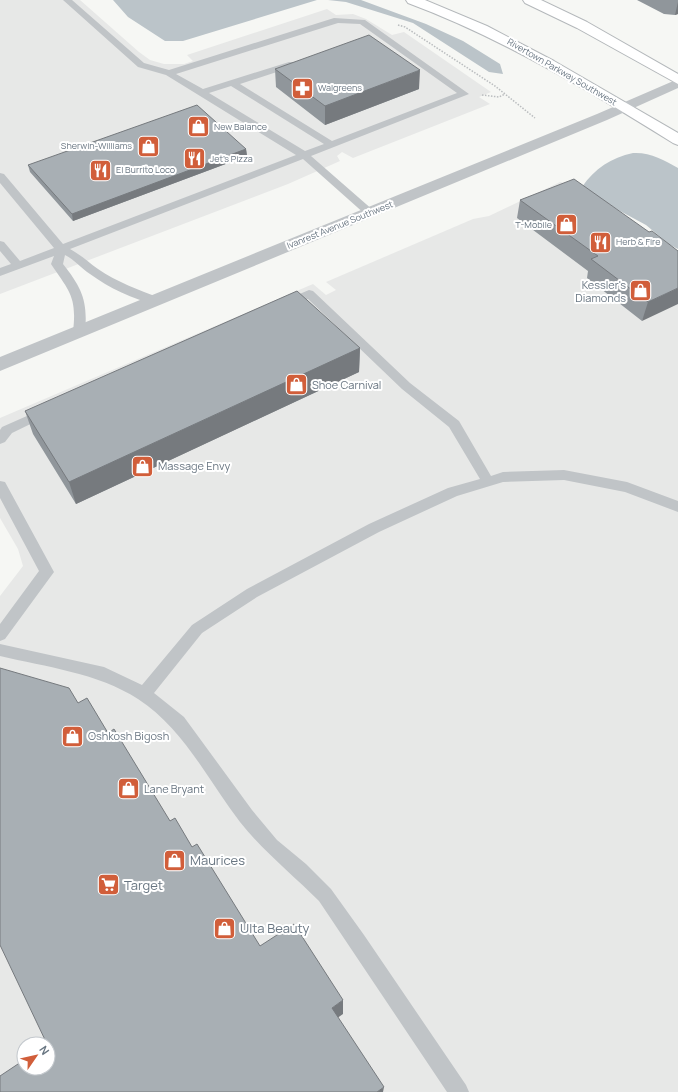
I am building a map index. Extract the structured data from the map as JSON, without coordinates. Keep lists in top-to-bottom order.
{
  "streets": {
    "main road": ["Rivertown Parkway Southwest"],
    "street": ["Ivanrest Avenue Southwest"]
  },
  "crossings": [
    ["Rivertown Parkway Southwest", "Ivanrest Avenue Southwest"]
  ],
  "places": {
    "pharmacy": ["Walgreens"],
    "shop": [
      "New Balance",
      "Sherwin-Williams",
      "T-Mobile",
      "Kessler's Diamonds",
      "Shoe Carnival",
      "Massage Envy",
      "Oshkosh Bigosh",
      "Lane Bryant",
      "Maurices",
      "Ulta Beauty"
    ],
    "restaurant": ["Jet's Pizza", "El Burrito Loco", "Herb & Fire"],
    "supermarket": ["Target"]
  },
  "north": "top right"
}
